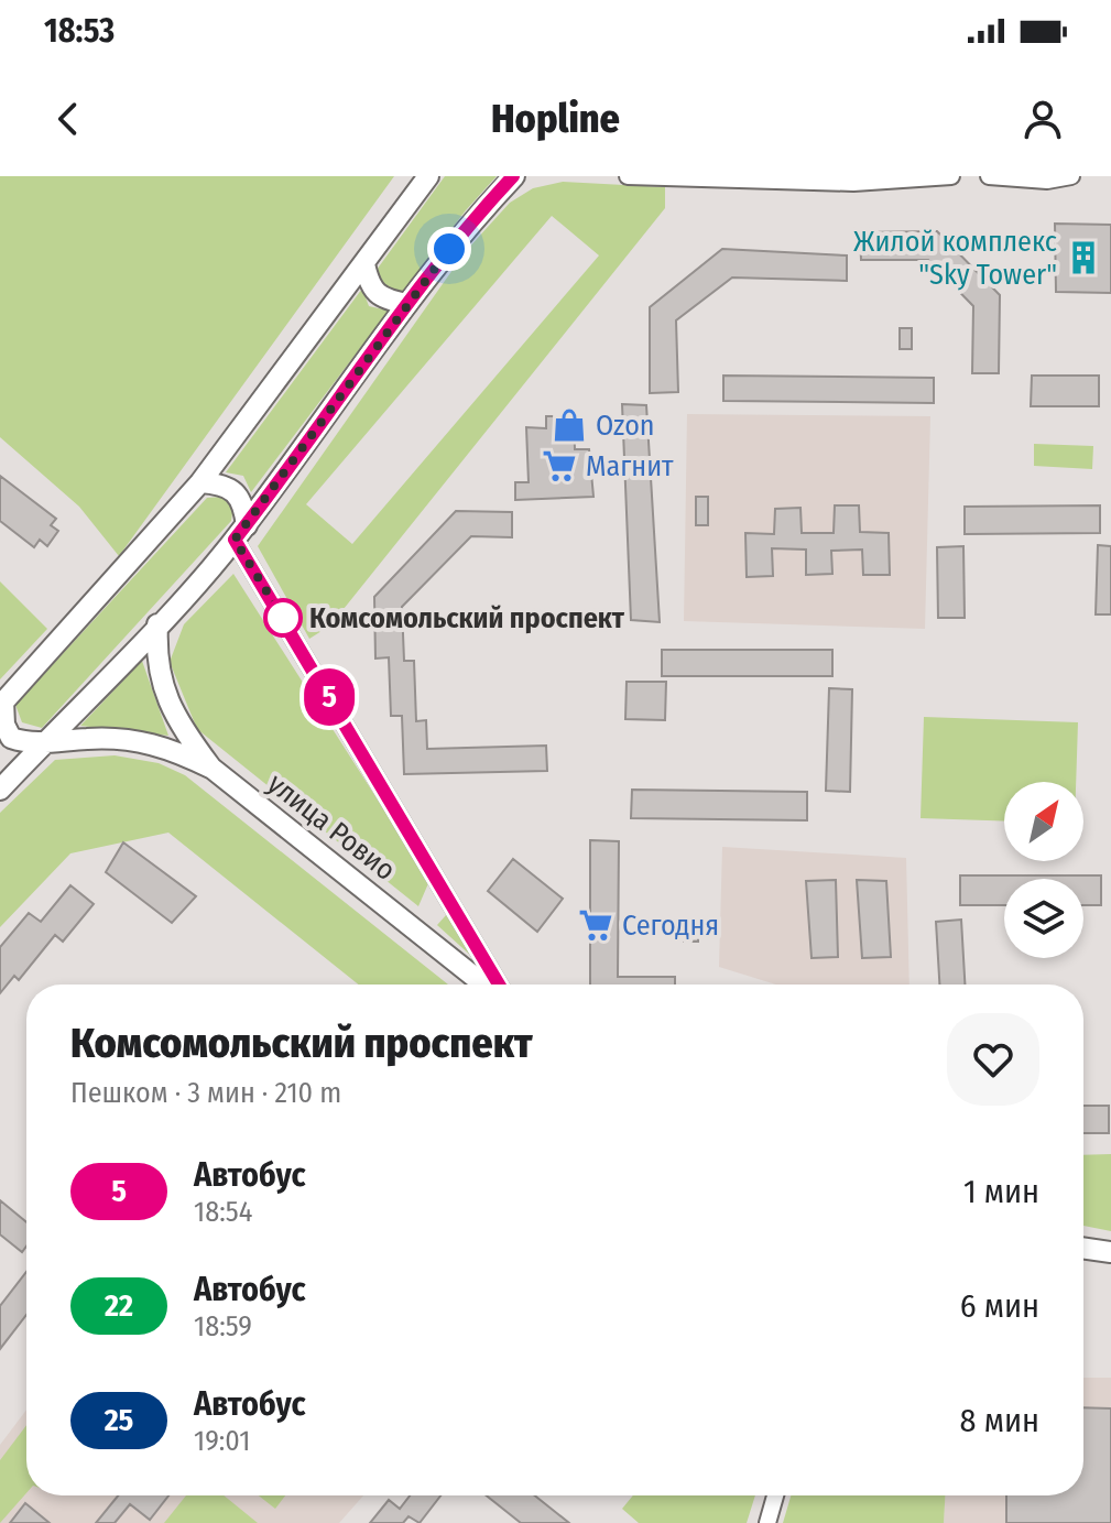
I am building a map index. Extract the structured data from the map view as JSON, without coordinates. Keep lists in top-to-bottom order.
{
  "streets": {
    "main road": ["улица Ровио"]
  },
  "places": {
    "building": ["Жилой комплекс \"Sky Tower\""],
    "shop": ["Ozon"],
    "supermarket": ["Магнит", "Сегодня"],
    "other": ["Комсомольский проспект"]
  },
  "lines": ["bus line 5"],
  "north": "top right",
  "page": {
    "status": "18:53",
    "header": "Hopline",
    "on_map": "5",
    "heading": ["Комсомольский проспект", "Пешком · 3 мин · 210 m"],
    "list": [
      {
        "mark": "5",
        "name": "Автобус",
        "note": "18:54",
        "value": "1 мин"
      },
      {
        "mark": "22",
        "name": "Автобус",
        "note": "18:59",
        "value": "6 мин"
      },
      {
        "mark": "25",
        "name": "Автобус",
        "note": "19:01",
        "value": "8 мин"
      }
    ]
  }
}
